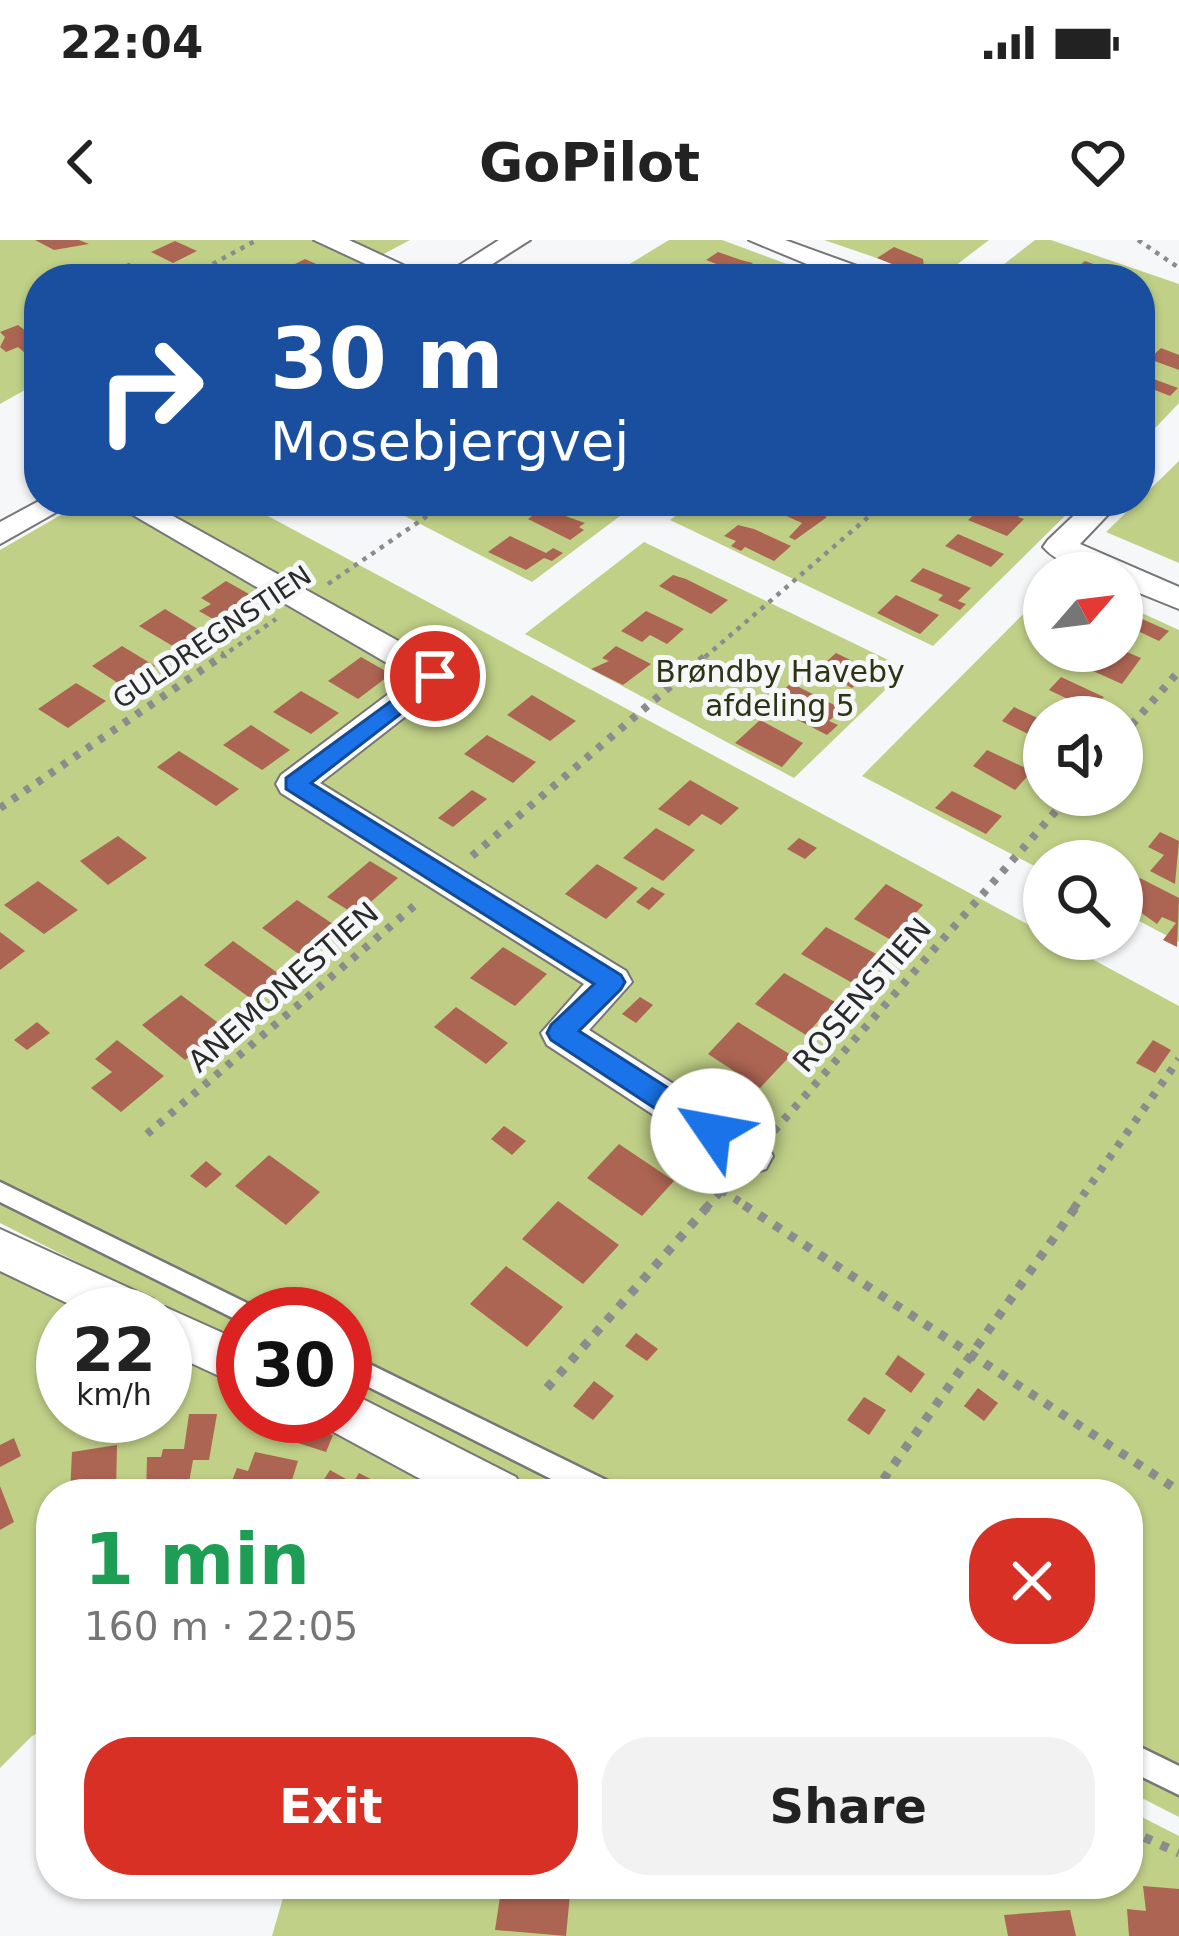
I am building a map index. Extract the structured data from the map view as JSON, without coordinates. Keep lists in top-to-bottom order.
{
  "streets": {
    "path": ["GULDREGNSTIEN", "ANEMONESTIEN", "ROSENSTIEN"]
  },
  "parks": ["Brøndby Haveby afdeling 5"],
  "north": "top right",
  "page": {
    "status": "22:04",
    "header": "GoPilot",
    "turn": ["30 m", "Mosebjergvej"],
    "speed": "22 km/h",
    "limit": "30",
    "heading": ["1 min", "160 m · 22:05"],
    "buttons": ["Exit", "Share"]
  }
}
